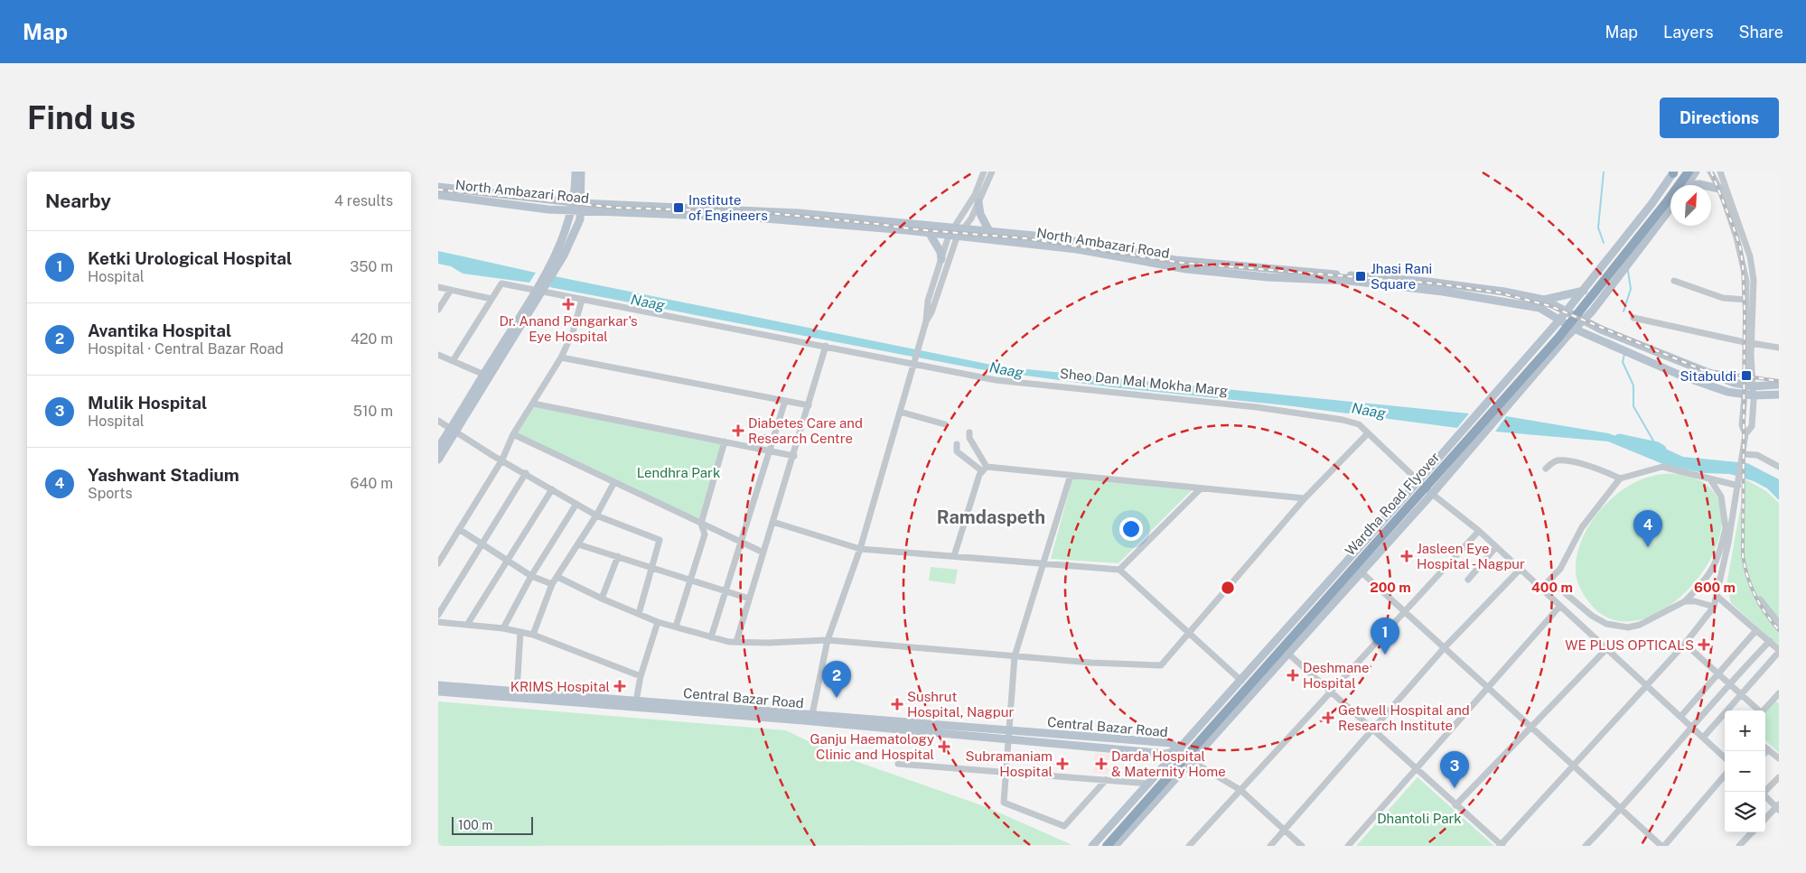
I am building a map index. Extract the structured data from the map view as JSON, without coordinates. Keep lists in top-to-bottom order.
{
  "streets": {
    "highway": ["Wardha Road Flyover"],
    "main road": ["North Ambazari Road", "Central Bazar Road"],
    "street": ["Sheo Dan Mal Mokha Marg"]
  },
  "districts": ["Ramdaspeth"],
  "water": ["Naag"],
  "parks": ["Lendhra Park", "Dhantoli Park"],
  "places": {
    "transit": ["Institute of Engineers", "Jhasi Rani Square", "Sitabuldi"],
    "health": [
      "Dr. Anand Pangarkar's Eye Hospital",
      "Diabetes Care and Research Centre",
      "Jasleen Eye Hospital - Nagpur",
      "WE PLUS OPTICALS",
      "Deshmane Hospital",
      "KRIMS Hospital",
      "Sushrut Hospital, Nagpur",
      "Getwell Hospital and Research Institute",
      "Ganju Haematology Clinic and Hospital",
      "Subramaniam Hospital",
      "Darda Hospital & Maternity Home"
    ]
  },
  "scale_bar": "100 m",
  "north": "top right",
  "page": {
    "header": "Map",
    "nav": ["Map", "Layers", "Share"],
    "buttons": "Directions",
    "title": "Find us",
    "heading": ["Nearby", "4 results"],
    "list": [
      {
        "mark": "1",
        "name": "Ketki Urological Hospital",
        "note": "Hospital",
        "value": "350 m"
      },
      {
        "mark": "2",
        "name": "Avantika Hospital",
        "note": "Hospital · Central Bazar Road",
        "value": "420 m"
      },
      {
        "mark": "3",
        "name": "Mulik Hospital",
        "note": "Hospital",
        "value": "510 m"
      },
      {
        "mark": "4",
        "name": "Yashwant Stadium",
        "note": "Sports",
        "value": "640 m"
      }
    ],
    "pins": [
      "4",
      "1",
      "2",
      "3"
    ],
    "map_buttons": ["+", "−"],
    "scale": "100 m"
  },
  "rings": ["200 m", "400 m", "600 m"]
}
